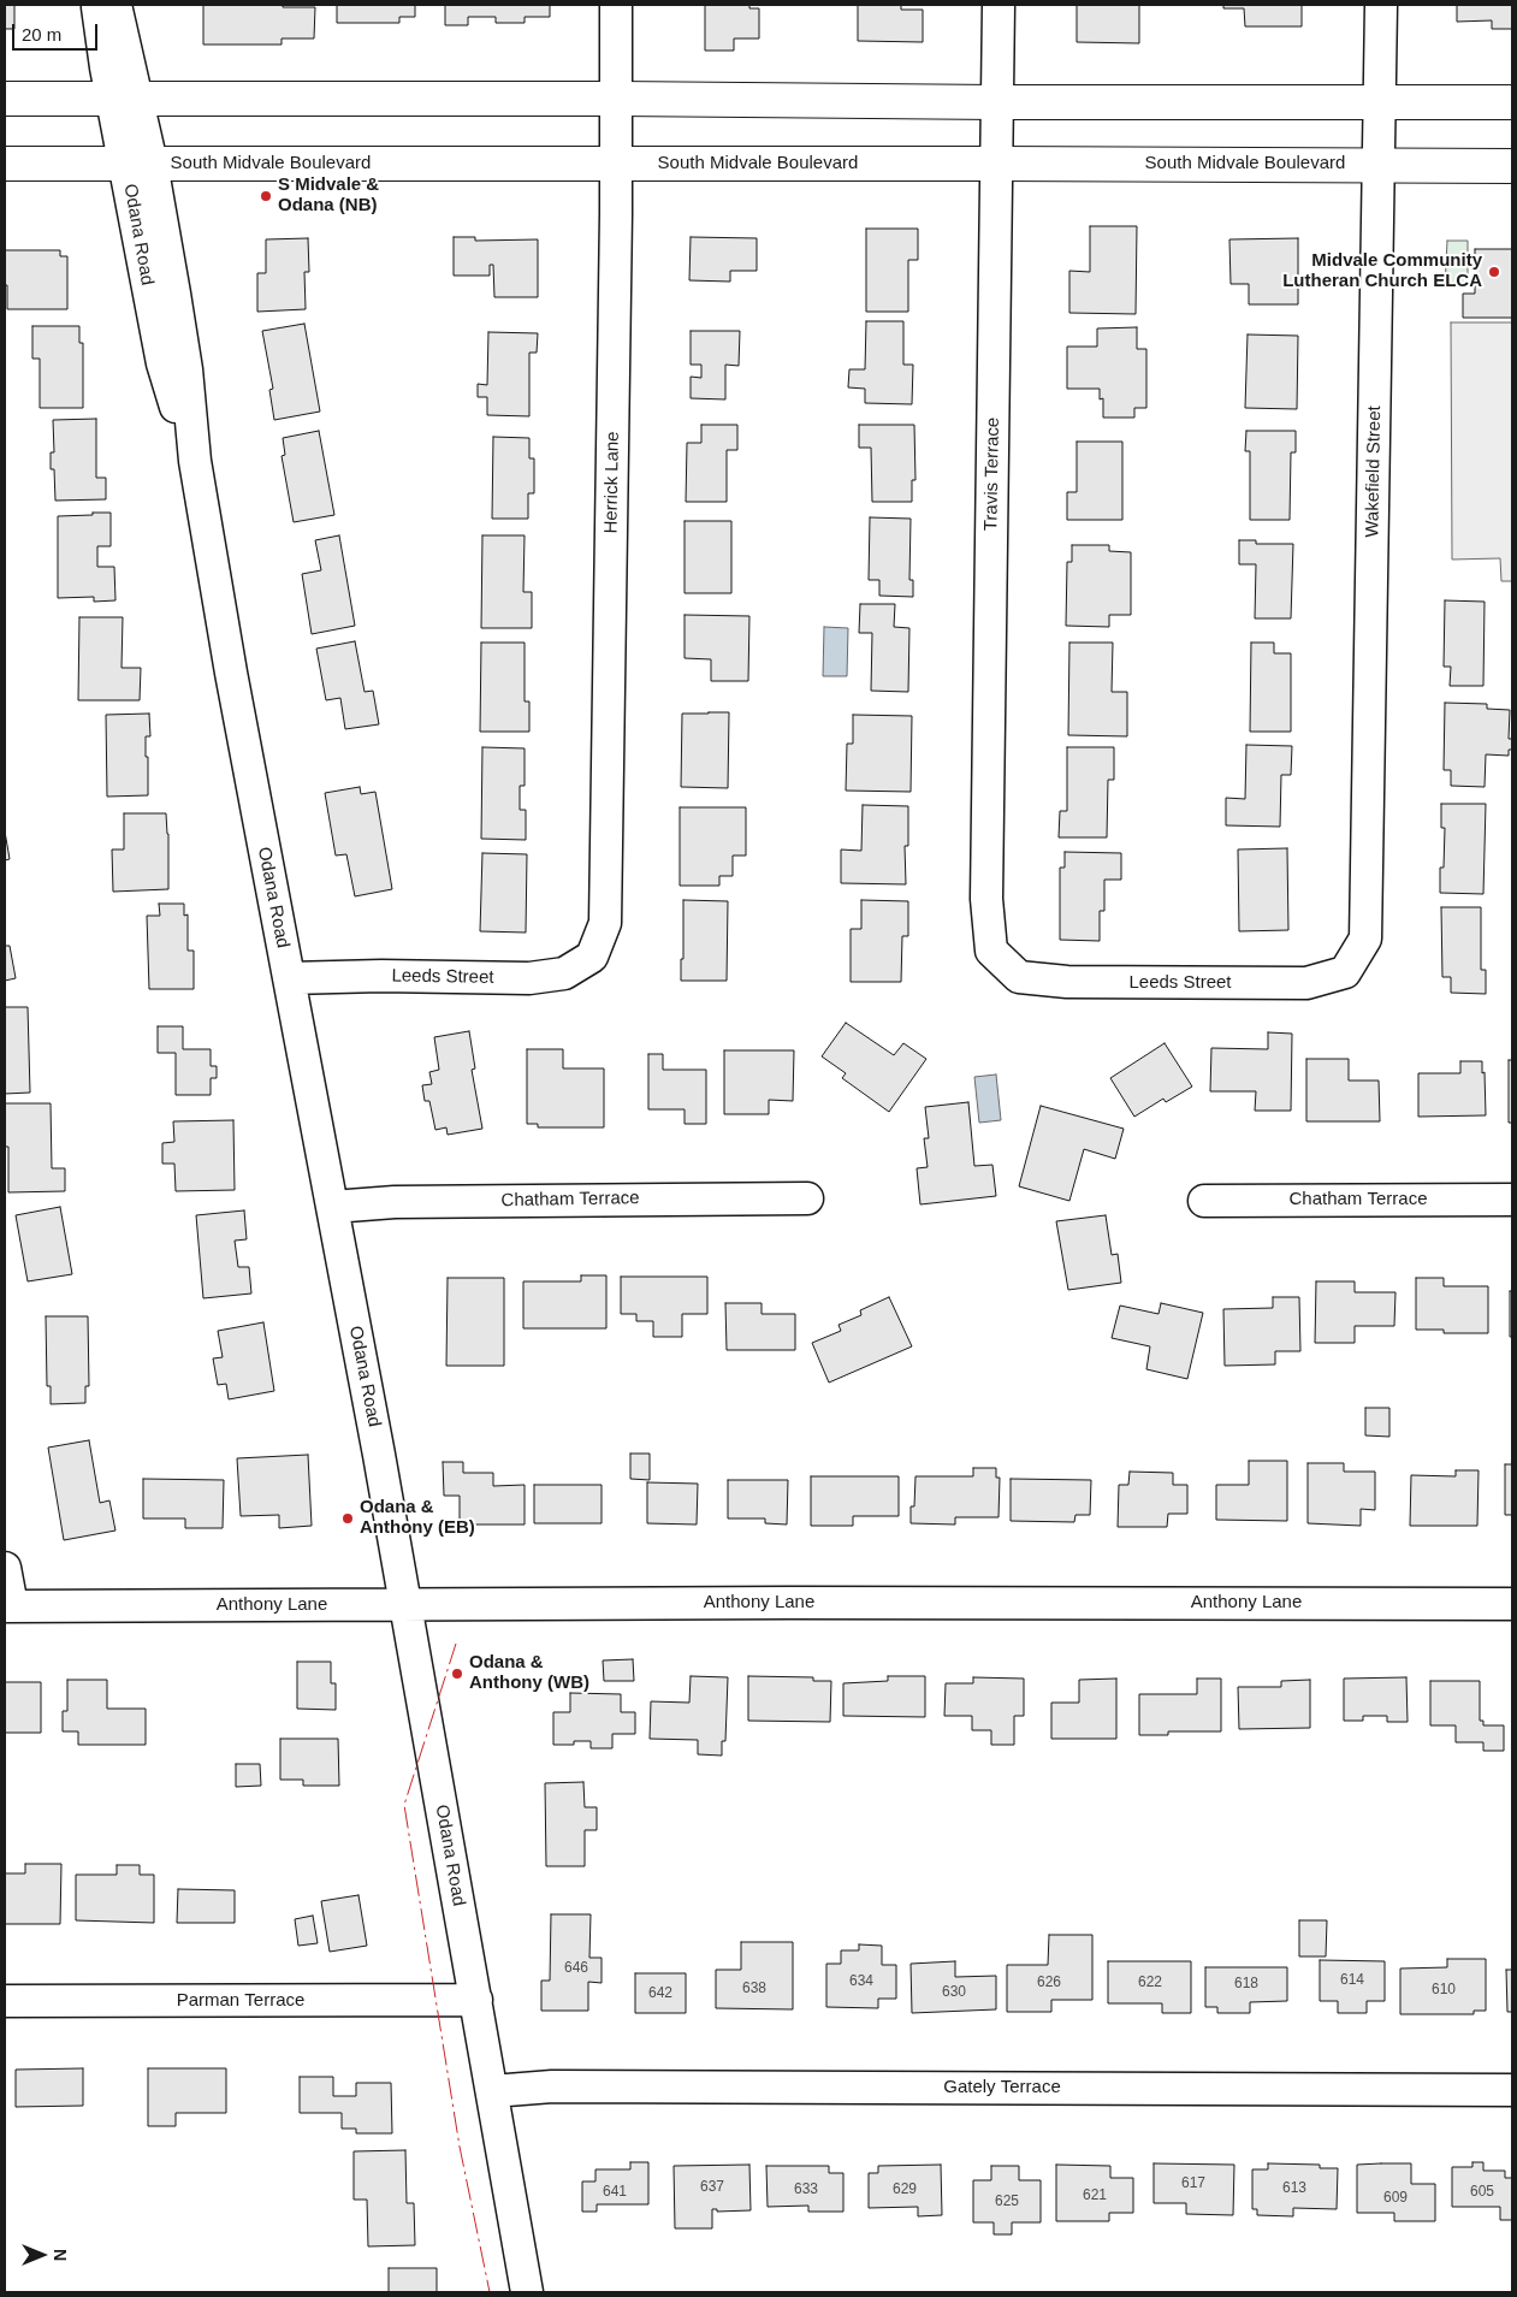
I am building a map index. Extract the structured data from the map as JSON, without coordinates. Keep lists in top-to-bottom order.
{
  "streets": {
    "main road": ["South Midvale Boulevard"],
    "street": [
      "Odana Road",
      "Wakefield Street",
      "Travis Terrace",
      "Herrick Lane",
      "Leeds Street",
      "Chatham Terrace",
      "Anthony Lane",
      "Parman Terrace",
      "Gately Terrace"
    ]
  },
  "crossings": [
    ["South Midvale Boulevard", "Odana Road"],
    ["South Midvale Boulevard", "Wakefield Street"],
    ["South Midvale Boulevard", "Travis Terrace"],
    ["South Midvale Boulevard", "Herrick Lane"],
    ["Odana Road", "Leeds Street"],
    ["Odana Road", "Chatham Terrace"],
    ["Odana Road", "Anthony Lane"],
    ["Odana Road", "Parman Terrace"],
    ["Odana Road", "Gately Terrace"],
    ["Wakefield Street", "Leeds Street"],
    ["Travis Terrace", "Leeds Street"],
    ["Herrick Lane", "Leeds Street"]
  ],
  "places": [
    "S Midvale & Odana (NB)",
    "Midvale Community Lutheran Church ELCA",
    "Odana & Anthony (EB)",
    "Odana & Anthony (WB)"
  ],
  "house_numbers": [
    "646",
    "614",
    "634",
    "626",
    "622",
    "618",
    "638",
    "610",
    "630",
    "642",
    "617",
    "637",
    "613",
    "633",
    "629",
    "641",
    "605",
    "621",
    "609",
    "625"
  ],
  "scale_bar": "20 m",
  "north": "right"
}
